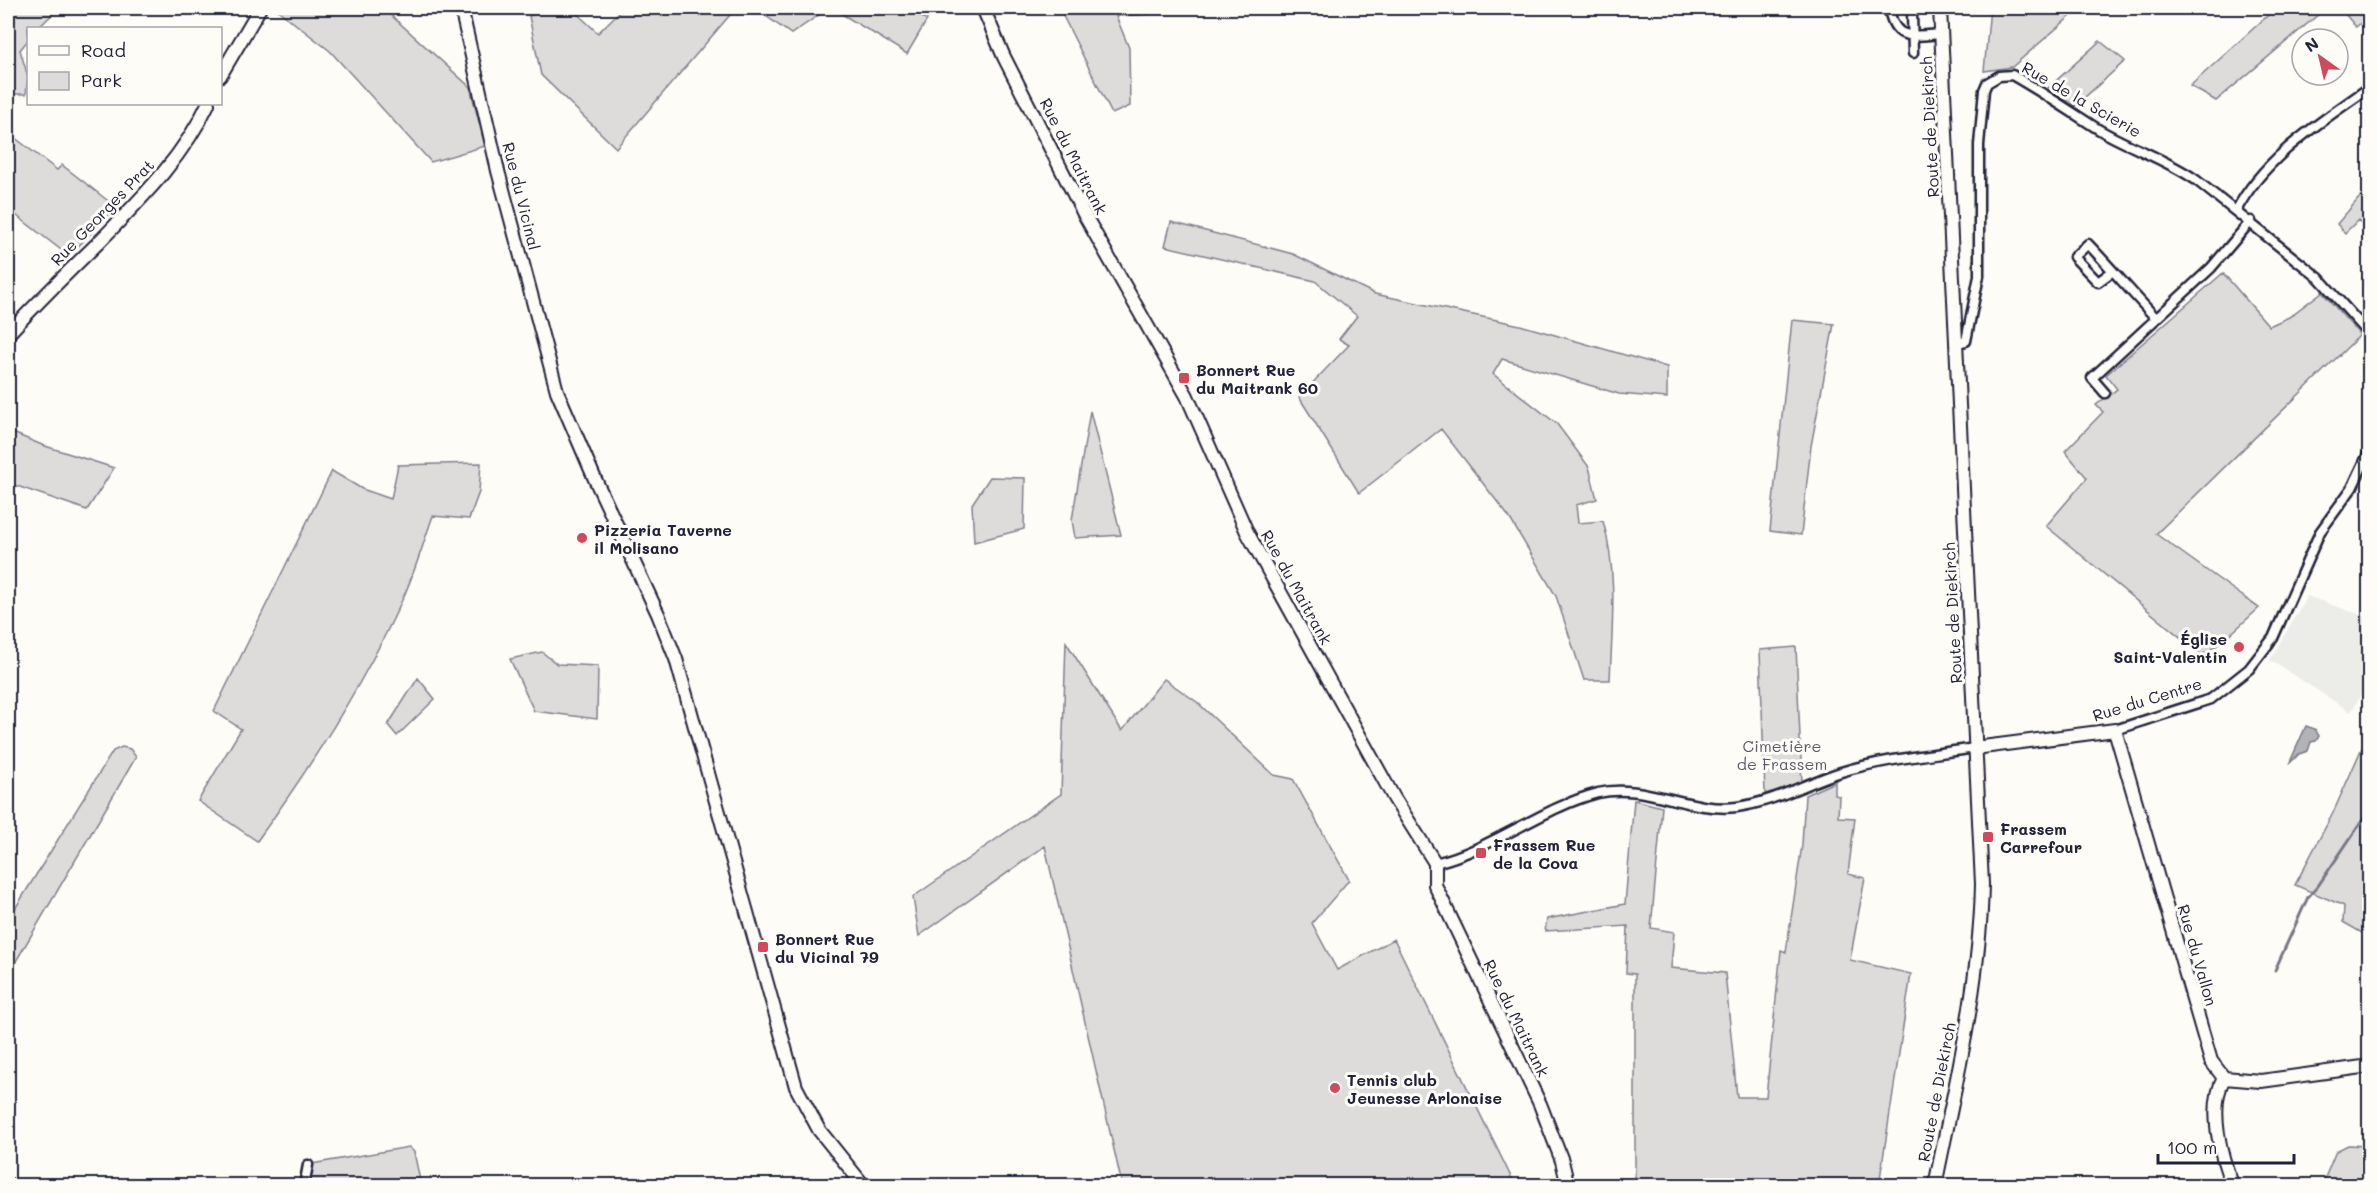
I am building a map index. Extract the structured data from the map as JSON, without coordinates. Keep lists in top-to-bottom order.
{
  "streets": {
    "street": [
      "Rue de la Scierie",
      "Route de Diekirch",
      "Rue du Maitrank",
      "Rue du Vicinal",
      "Rue Georges Prat",
      "Rue du Centre",
      "Rue du Vallon"
    ]
  },
  "crossings": [
    ["Rue de la Scierie", "Route de Diekirch"],
    ["Route de Diekirch", "Rue du Centre"],
    ["Rue du Centre", "Rue du Vallon"]
  ],
  "parks": ["Cimetière de Frassem"],
  "places": {
    "transit": [
      "Bonnert Rue du Maitrank 60",
      "Frassem Carrefour",
      "Frassem Rue de la Cova",
      "Bonnert Rue du Vicinal 79"
    ],
    "other": ["Pizzeria Taverne il Molisano", "Église Saint-Valentin", "Tennis club Jeunesse Arlonaise"]
  },
  "legend": ["Road", "Park"],
  "scale_bar": "100 m",
  "north": "top left"
}
